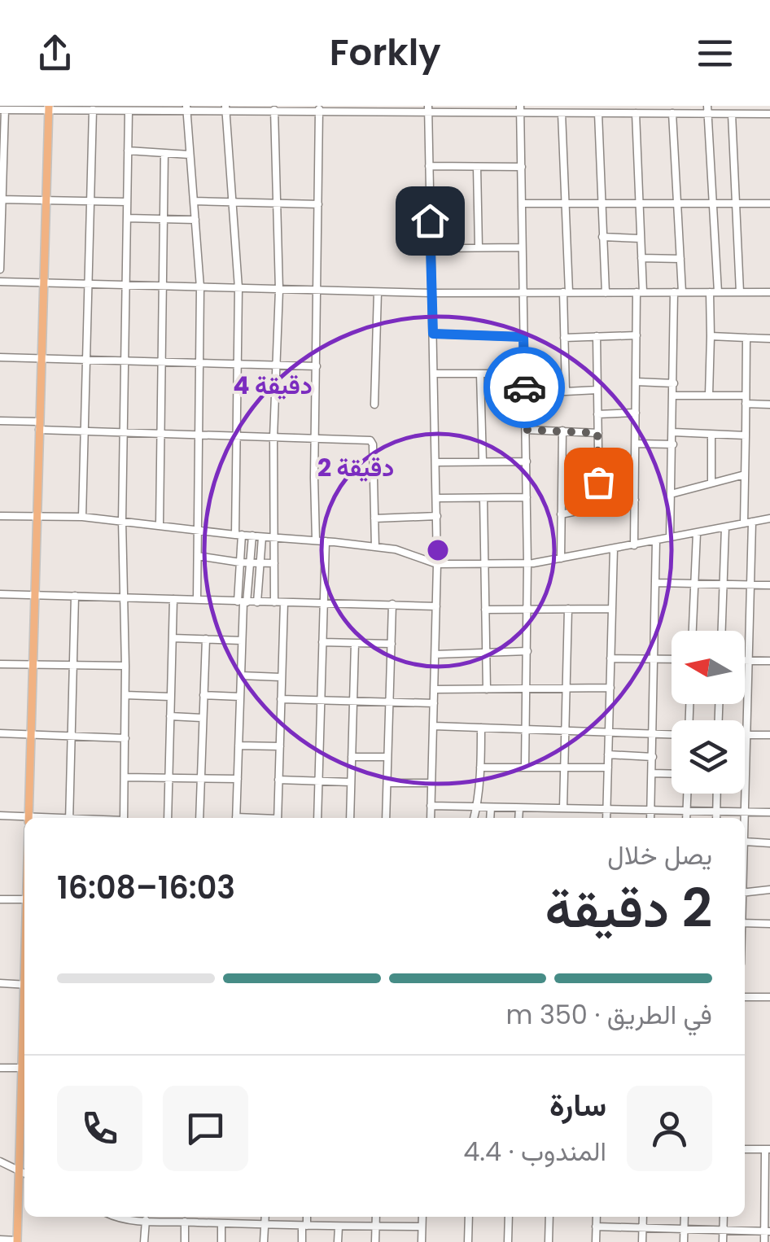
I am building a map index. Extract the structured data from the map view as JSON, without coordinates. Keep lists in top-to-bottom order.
{
  "north": "left",
  "page": {
    "header": "Forkly",
    "heading": ["2 دقيقة", "يصل خلال", "16:03–16:08"],
    "panel": ["سارة", "المندوب · 4.4"],
    "bar": "في الطريق · 350 m"
  },
  "rings": ["4 دقيقة", "2 دقيقة"]
}
